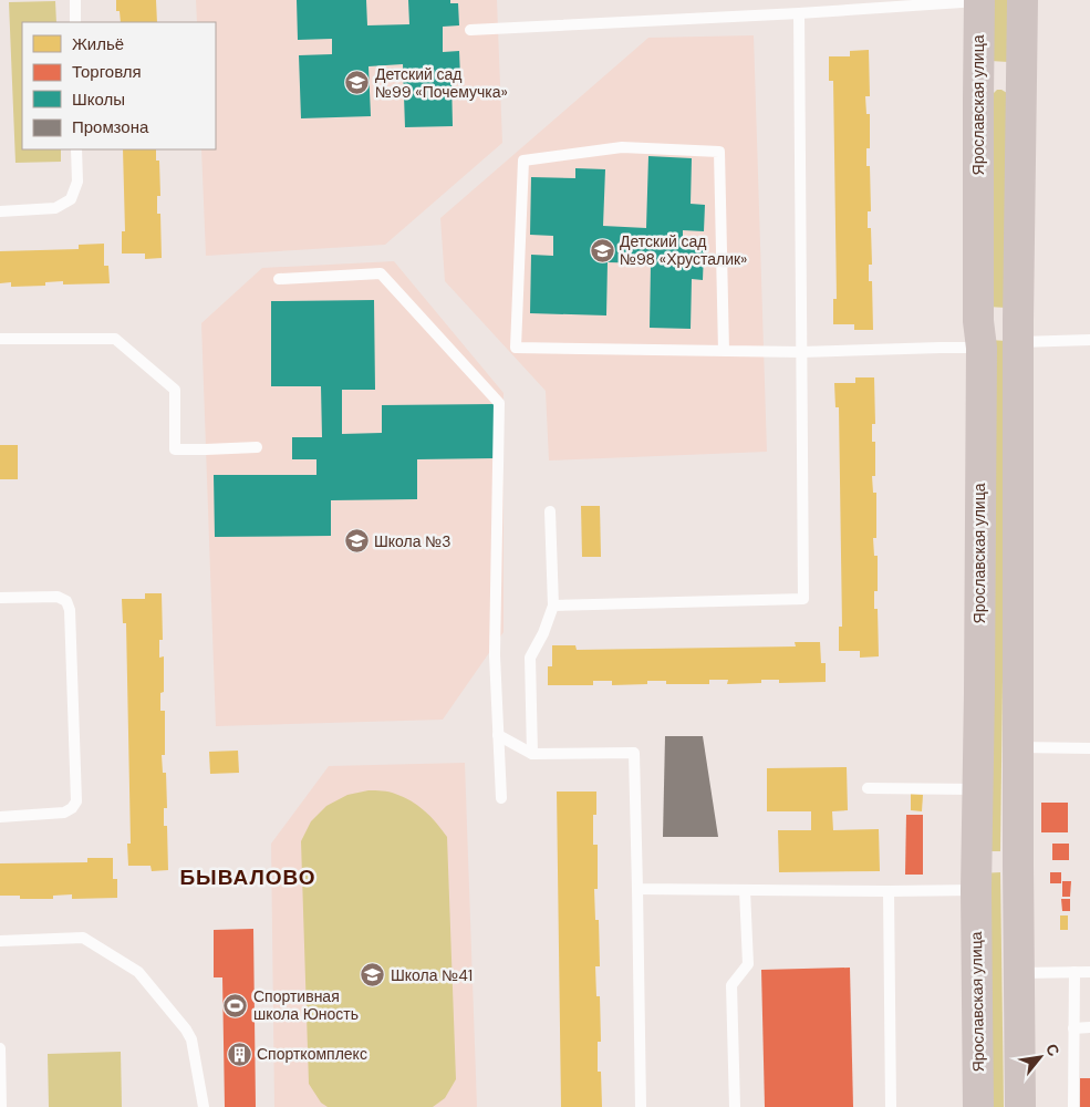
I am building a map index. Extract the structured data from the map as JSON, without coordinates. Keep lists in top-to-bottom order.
{
  "streets": {
    "main road": ["Ярославская улица"]
  },
  "districts": ["БЫВАЛОВО"],
  "places": {
    "school or university": [
      "Детский сад №99 «Почемучка»",
      "Детский сад №98 «Хрусталик»",
      "Школа №3",
      "Школа №41"
    ],
    "sports": ["Спортивная школа Юность"],
    "building": ["Спорткомплекс"]
  },
  "legend": [
    "Жильё",
    "Торговля",
    "Школы",
    "Промзона"
  ],
  "north": "top right"
}
